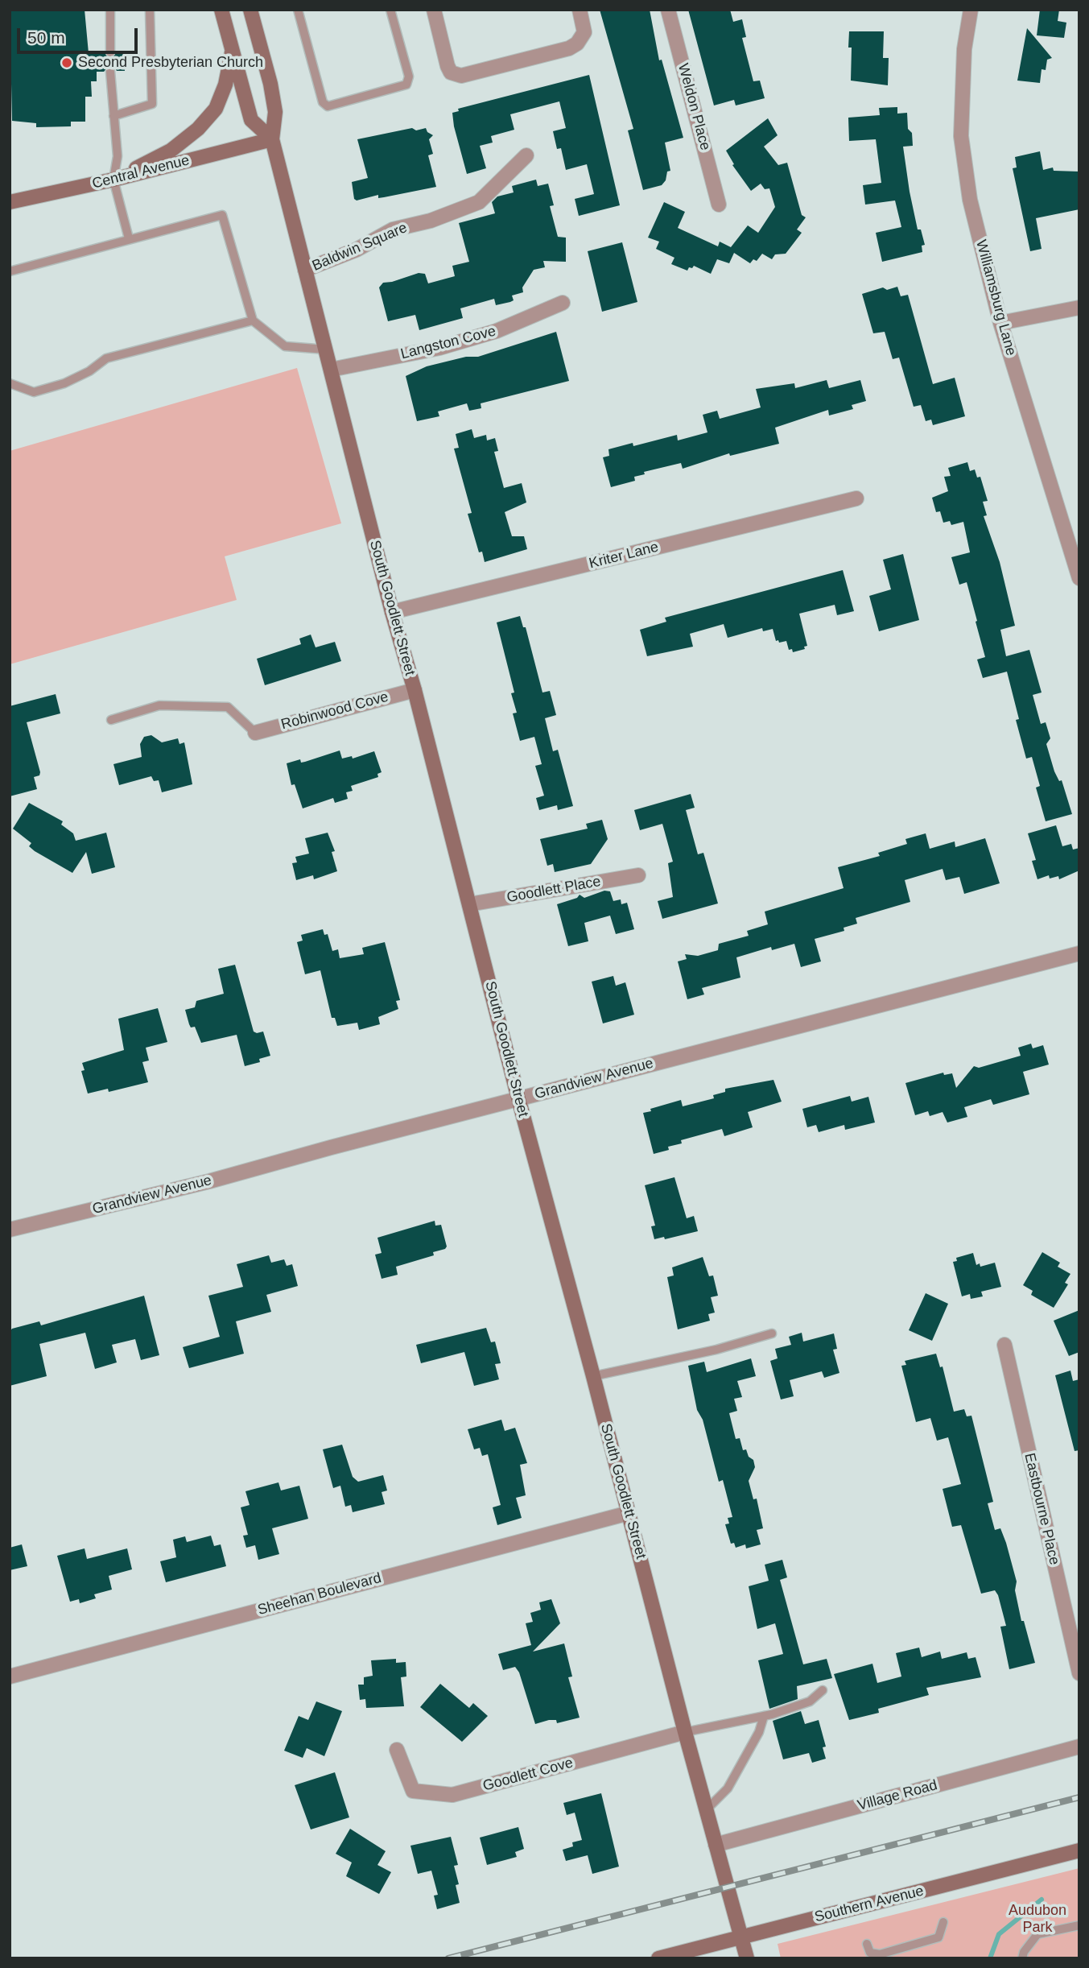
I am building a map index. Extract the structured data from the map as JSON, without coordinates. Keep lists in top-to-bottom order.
{
  "streets": {
    "main road": ["Central Avenue", "South Goodlett Street", "Southern Avenue"],
    "street": [
      "Weldon Place",
      "Baldwin Square",
      "Williamsburg Lane",
      "Langston Cove",
      "Kriter Lane",
      "Robinwood Cove",
      "Goodlett Place",
      "Grandview Avenue",
      "Eastbourne Place",
      "Sheehan Boulevard",
      "Goodlett Cove",
      "Village Road"
    ]
  },
  "crossings": [
    ["Central Avenue", "South Goodlett Street"],
    ["Baldwin Square", "South Goodlett Street"],
    ["Langston Cove", "South Goodlett Street"],
    ["Kriter Lane", "South Goodlett Street"],
    ["South Goodlett Street", "Robinwood Cove"],
    ["South Goodlett Street", "Goodlett Place"],
    ["South Goodlett Street", "Grandview Avenue"],
    ["South Goodlett Street", "Sheehan Boulevard"],
    ["South Goodlett Street", "Goodlett Cove"],
    ["South Goodlett Street", "Village Road"],
    ["South Goodlett Street", "Southern Avenue"]
  ],
  "parks": ["Audubon Park"],
  "places": ["Second Presbyterian Church"],
  "scale_bar": "50 m"
}
